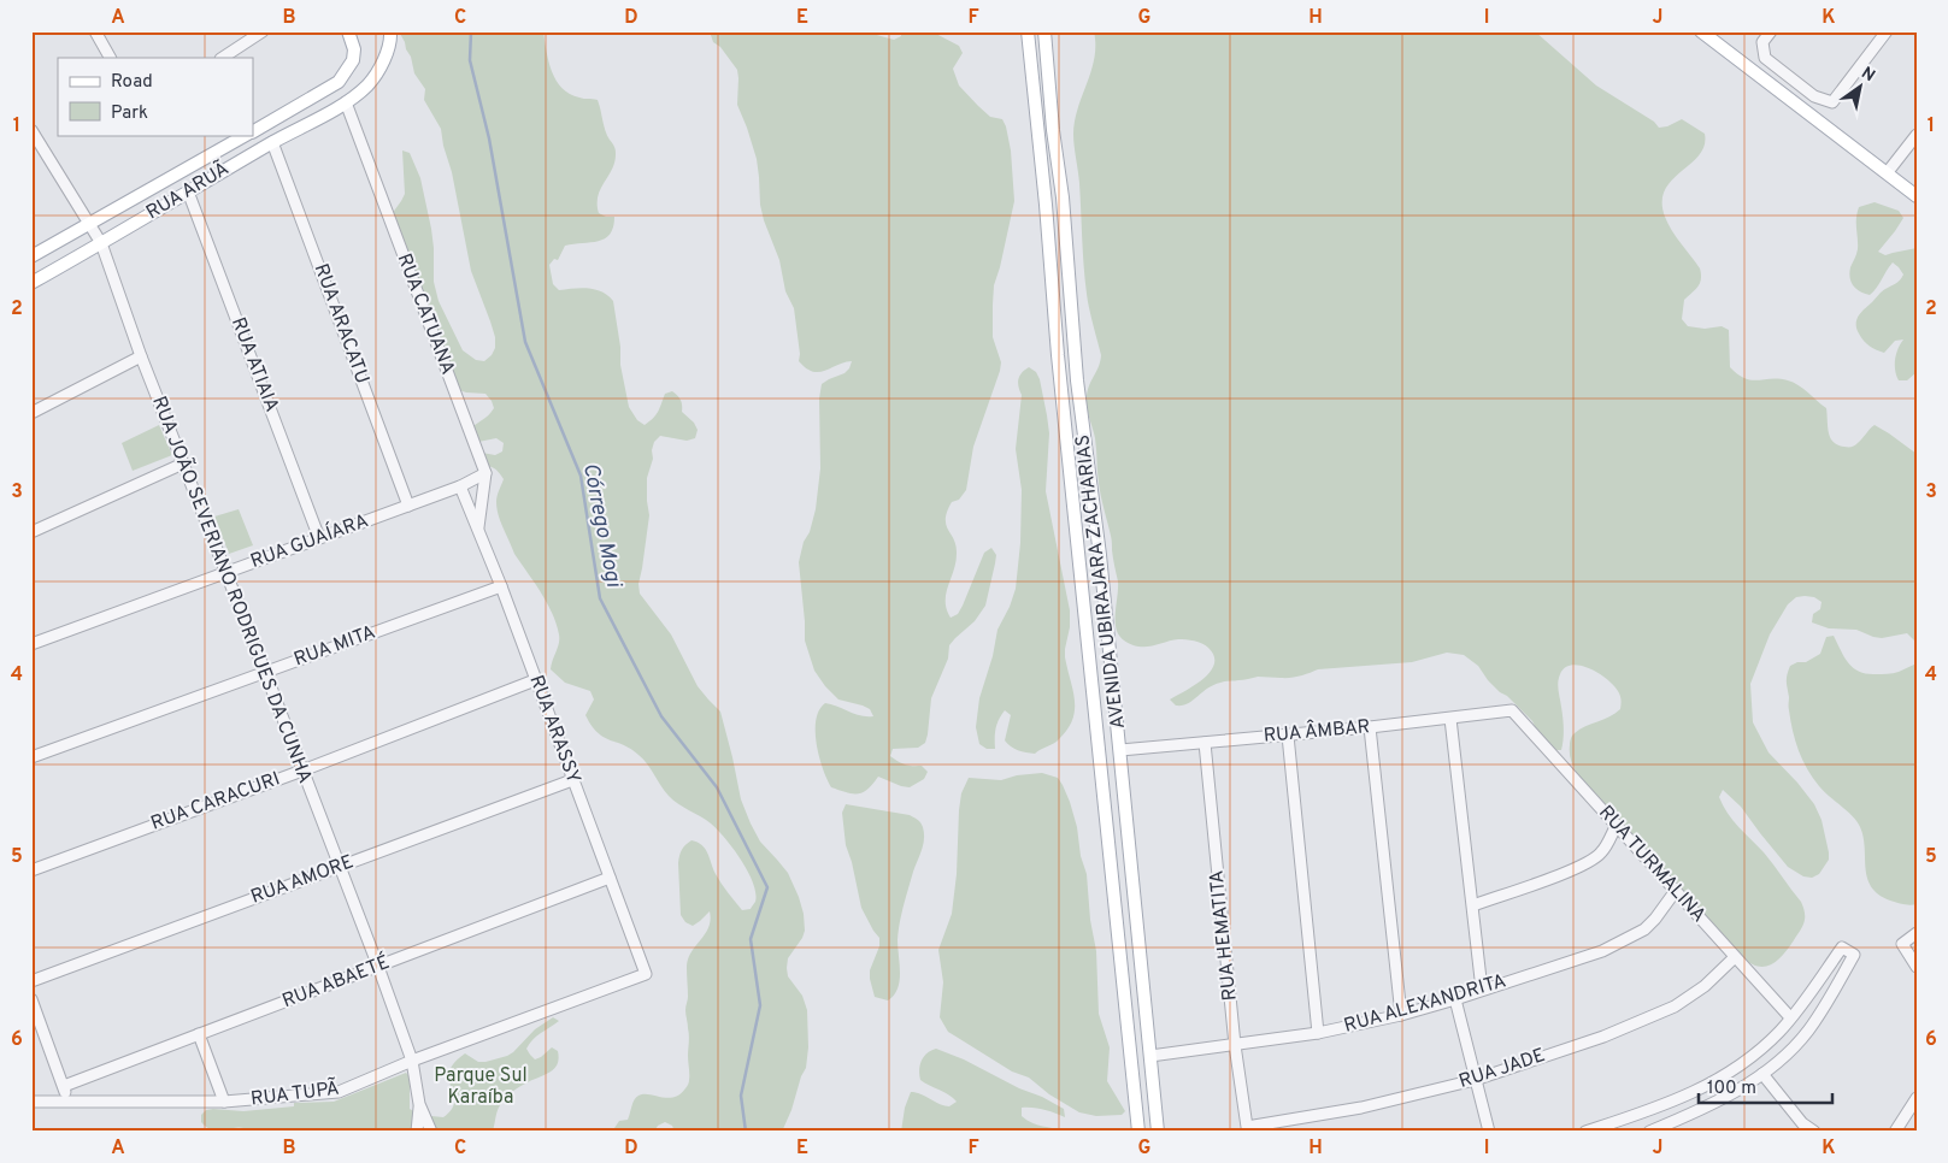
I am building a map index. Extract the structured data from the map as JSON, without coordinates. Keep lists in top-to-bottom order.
{
  "streets": {
    "main road": ["RUA ARUÃ", "AVENIDA UBIRAJARA ZACHARIAS"],
    "street": [
      "RUA CATUANA",
      "RUA ARACATU",
      "RUA ATIAIA",
      "RUA GUAÍARA",
      "RUA JOÃO SEVERIANO RODRIGUES DA CUNHA",
      "RUA MITA",
      "RUA ARASSY",
      "RUA ÂMBAR",
      "RUA CARACURI",
      "RUA TURMALINA",
      "RUA AMORE",
      "RUA HEMATITA",
      "RUA ABAETÉ",
      "RUA ALEXANDRITA",
      "RUA JADE",
      "RUA TUPÃ"
    ]
  },
  "crossings": [
    ["RUA ARUÃ", "RUA CATUANA"],
    ["RUA ARUÃ", "RUA ARACATU"],
    ["RUA ARUÃ", "RUA ATIAIA"],
    ["RUA ARUÃ", "RUA JOÃO SEVERIANO RODRIGUES DA CUNHA"],
    ["RUA CATUANA", "RUA GUAÍARA"],
    ["RUA CATUANA", "RUA ARASSY"],
    ["RUA ARACATU", "RUA GUAÍARA"],
    ["RUA ATIAIA", "RUA GUAÍARA"],
    ["RUA GUAÍARA", "RUA JOÃO SEVERIANO RODRIGUES DA CUNHA"],
    ["RUA GUAÍARA", "RUA ARASSY"],
    ["AVENIDA UBIRAJARA ZACHARIAS", "RUA ÂMBAR"],
    ["AVENIDA UBIRAJARA ZACHARIAS", "RUA ALEXANDRITA"],
    ["RUA JOÃO SEVERIANO RODRIGUES DA CUNHA", "RUA MITA"],
    ["RUA JOÃO SEVERIANO RODRIGUES DA CUNHA", "RUA CARACURI"],
    ["RUA JOÃO SEVERIANO RODRIGUES DA CUNHA", "RUA AMORE"],
    ["RUA JOÃO SEVERIANO RODRIGUES DA CUNHA", "RUA ABAETÉ"],
    ["RUA JOÃO SEVERIANO RODRIGUES DA CUNHA", "RUA TUPÃ"],
    ["RUA MITA", "RUA ARASSY"],
    ["RUA ARASSY", "RUA CARACURI"],
    ["RUA ARASSY", "RUA AMORE"],
    ["RUA ARASSY", "RUA ABAETÉ"],
    ["RUA ARASSY", "RUA TUPÃ"],
    ["RUA ÂMBAR", "RUA TURMALINA"],
    ["RUA ÂMBAR", "RUA HEMATITA"],
    ["RUA TURMALINA", "RUA ALEXANDRITA"],
    ["RUA TURMALINA", "RUA JADE"],
    ["RUA HEMATITA", "RUA ALEXANDRITA"],
    ["RUA HEMATITA", "RUA JADE"]
  ],
  "water": ["Córrego Mogi"],
  "parks": ["Parque Sul Karaíba"],
  "legend": ["Road", "Park"],
  "scale_bar": "100 m",
  "north": "top right",
  "grid": {
    "columns": [
      "A",
      "B",
      "C",
      "D",
      "E",
      "F",
      "G",
      "H",
      "I",
      "J",
      "K"
    ],
    "rows": [
      "1",
      "2",
      "3",
      "4",
      "5",
      "6"
    ]
  }
}
